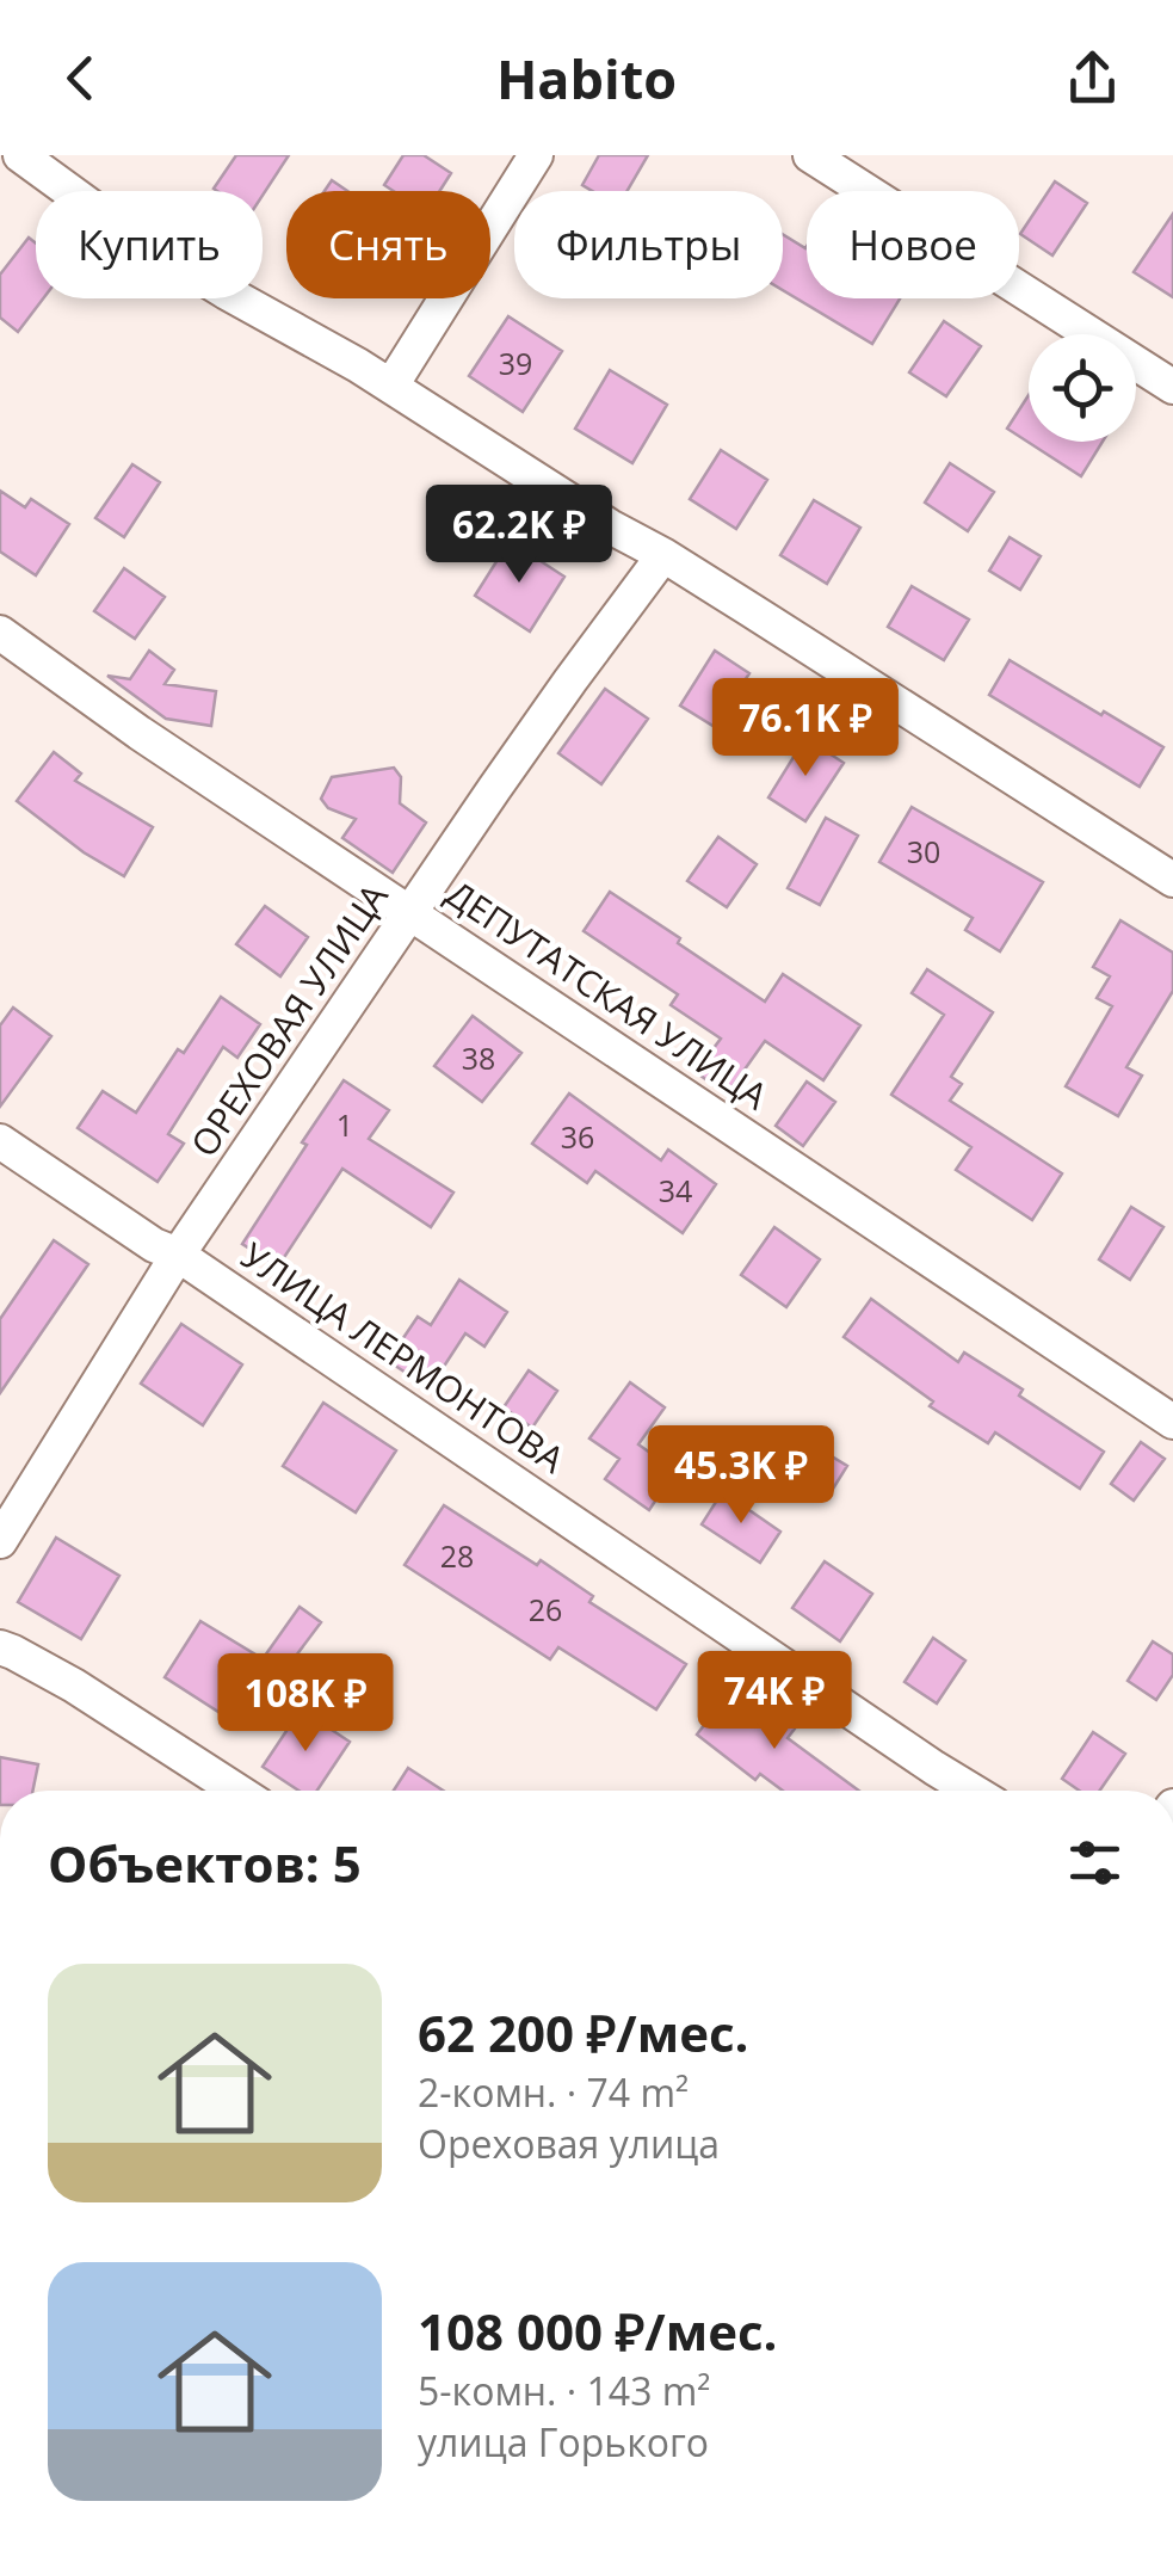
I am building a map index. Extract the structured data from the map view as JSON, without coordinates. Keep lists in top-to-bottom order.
{
  "streets": {
    "street": ["ДЕПУТАТСКАЯ УЛИЦА", "ОРЕХОВАЯ УЛИЦА", "УЛИЦА ЛЕРМОНТОВА"]
  },
  "crossings": [
    ["ДЕПУТАТСКАЯ УЛИЦА", "ОРЕХОВАЯ УЛИЦА"],
    ["ОРЕХОВАЯ УЛИЦА", "УЛИЦА ЛЕРМОНТОВА"]
  ],
  "house_numbers": [
    "39",
    "30",
    "38",
    "1",
    "36",
    "34",
    "28",
    "26"
  ],
  "page": {
    "header": "Habito",
    "chip": [
      "Купить",
      "Снять",
      "Фильтры",
      "Новое"
    ],
    "price": [
      "62.2K ₽",
      "76.1K ₽",
      "45.3K ₽",
      "74K ₽",
      "108K ₽"
    ],
    "heading": "Объектов: 5",
    "list": [
      {
        "name": "62 200 ₽/мес.",
        "note": "2-комн. · 74 m² · Ореховая улица"
      },
      {
        "name": "108 000 ₽/мес.",
        "note": "5-комн. · 143 m² · улица Горького"
      }
    ]
  }
}
